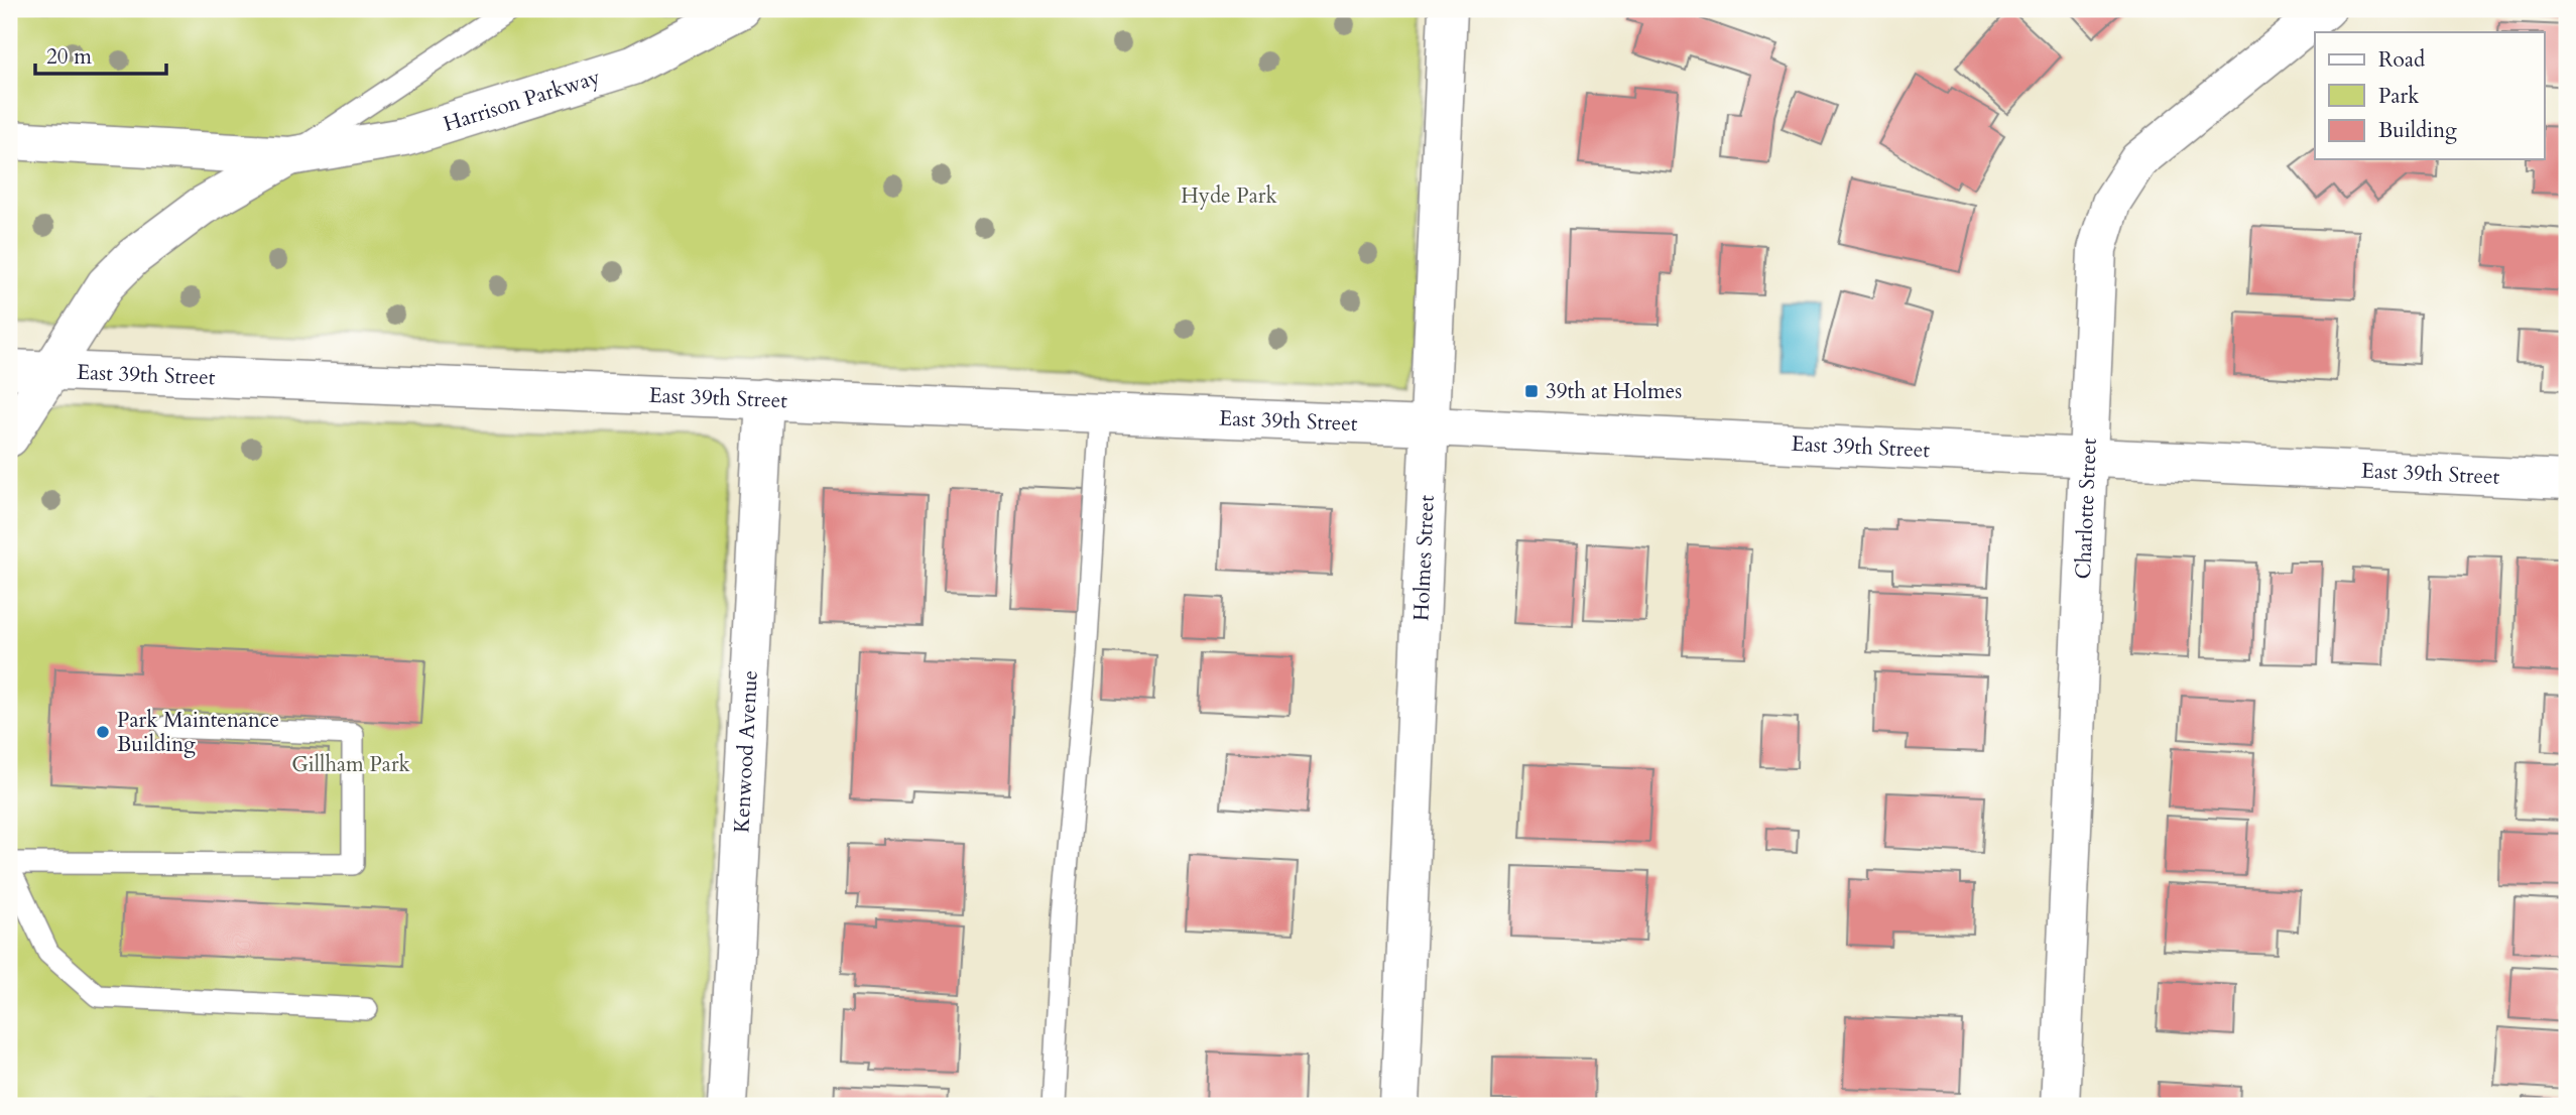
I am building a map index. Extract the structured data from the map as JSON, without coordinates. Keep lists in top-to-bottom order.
{
  "streets": {
    "street": [
      "Harrison Parkway",
      "East 39th Street",
      "Charlotte Street",
      "Holmes Street",
      "Kenwood Avenue"
    ]
  },
  "crossings": [
    ["Harrison Parkway", "East 39th Street"],
    ["East 39th Street", "Charlotte Street"],
    ["East 39th Street", "Holmes Street"],
    ["East 39th Street", "Kenwood Avenue"]
  ],
  "parks": ["Hyde Park", "Gillham Park"],
  "places": {
    "transit": ["39th at Holmes"],
    "other": ["Park Maintenance Building"]
  },
  "legend": ["Road", "Park", "Building"],
  "scale_bar": "20 m"
}
